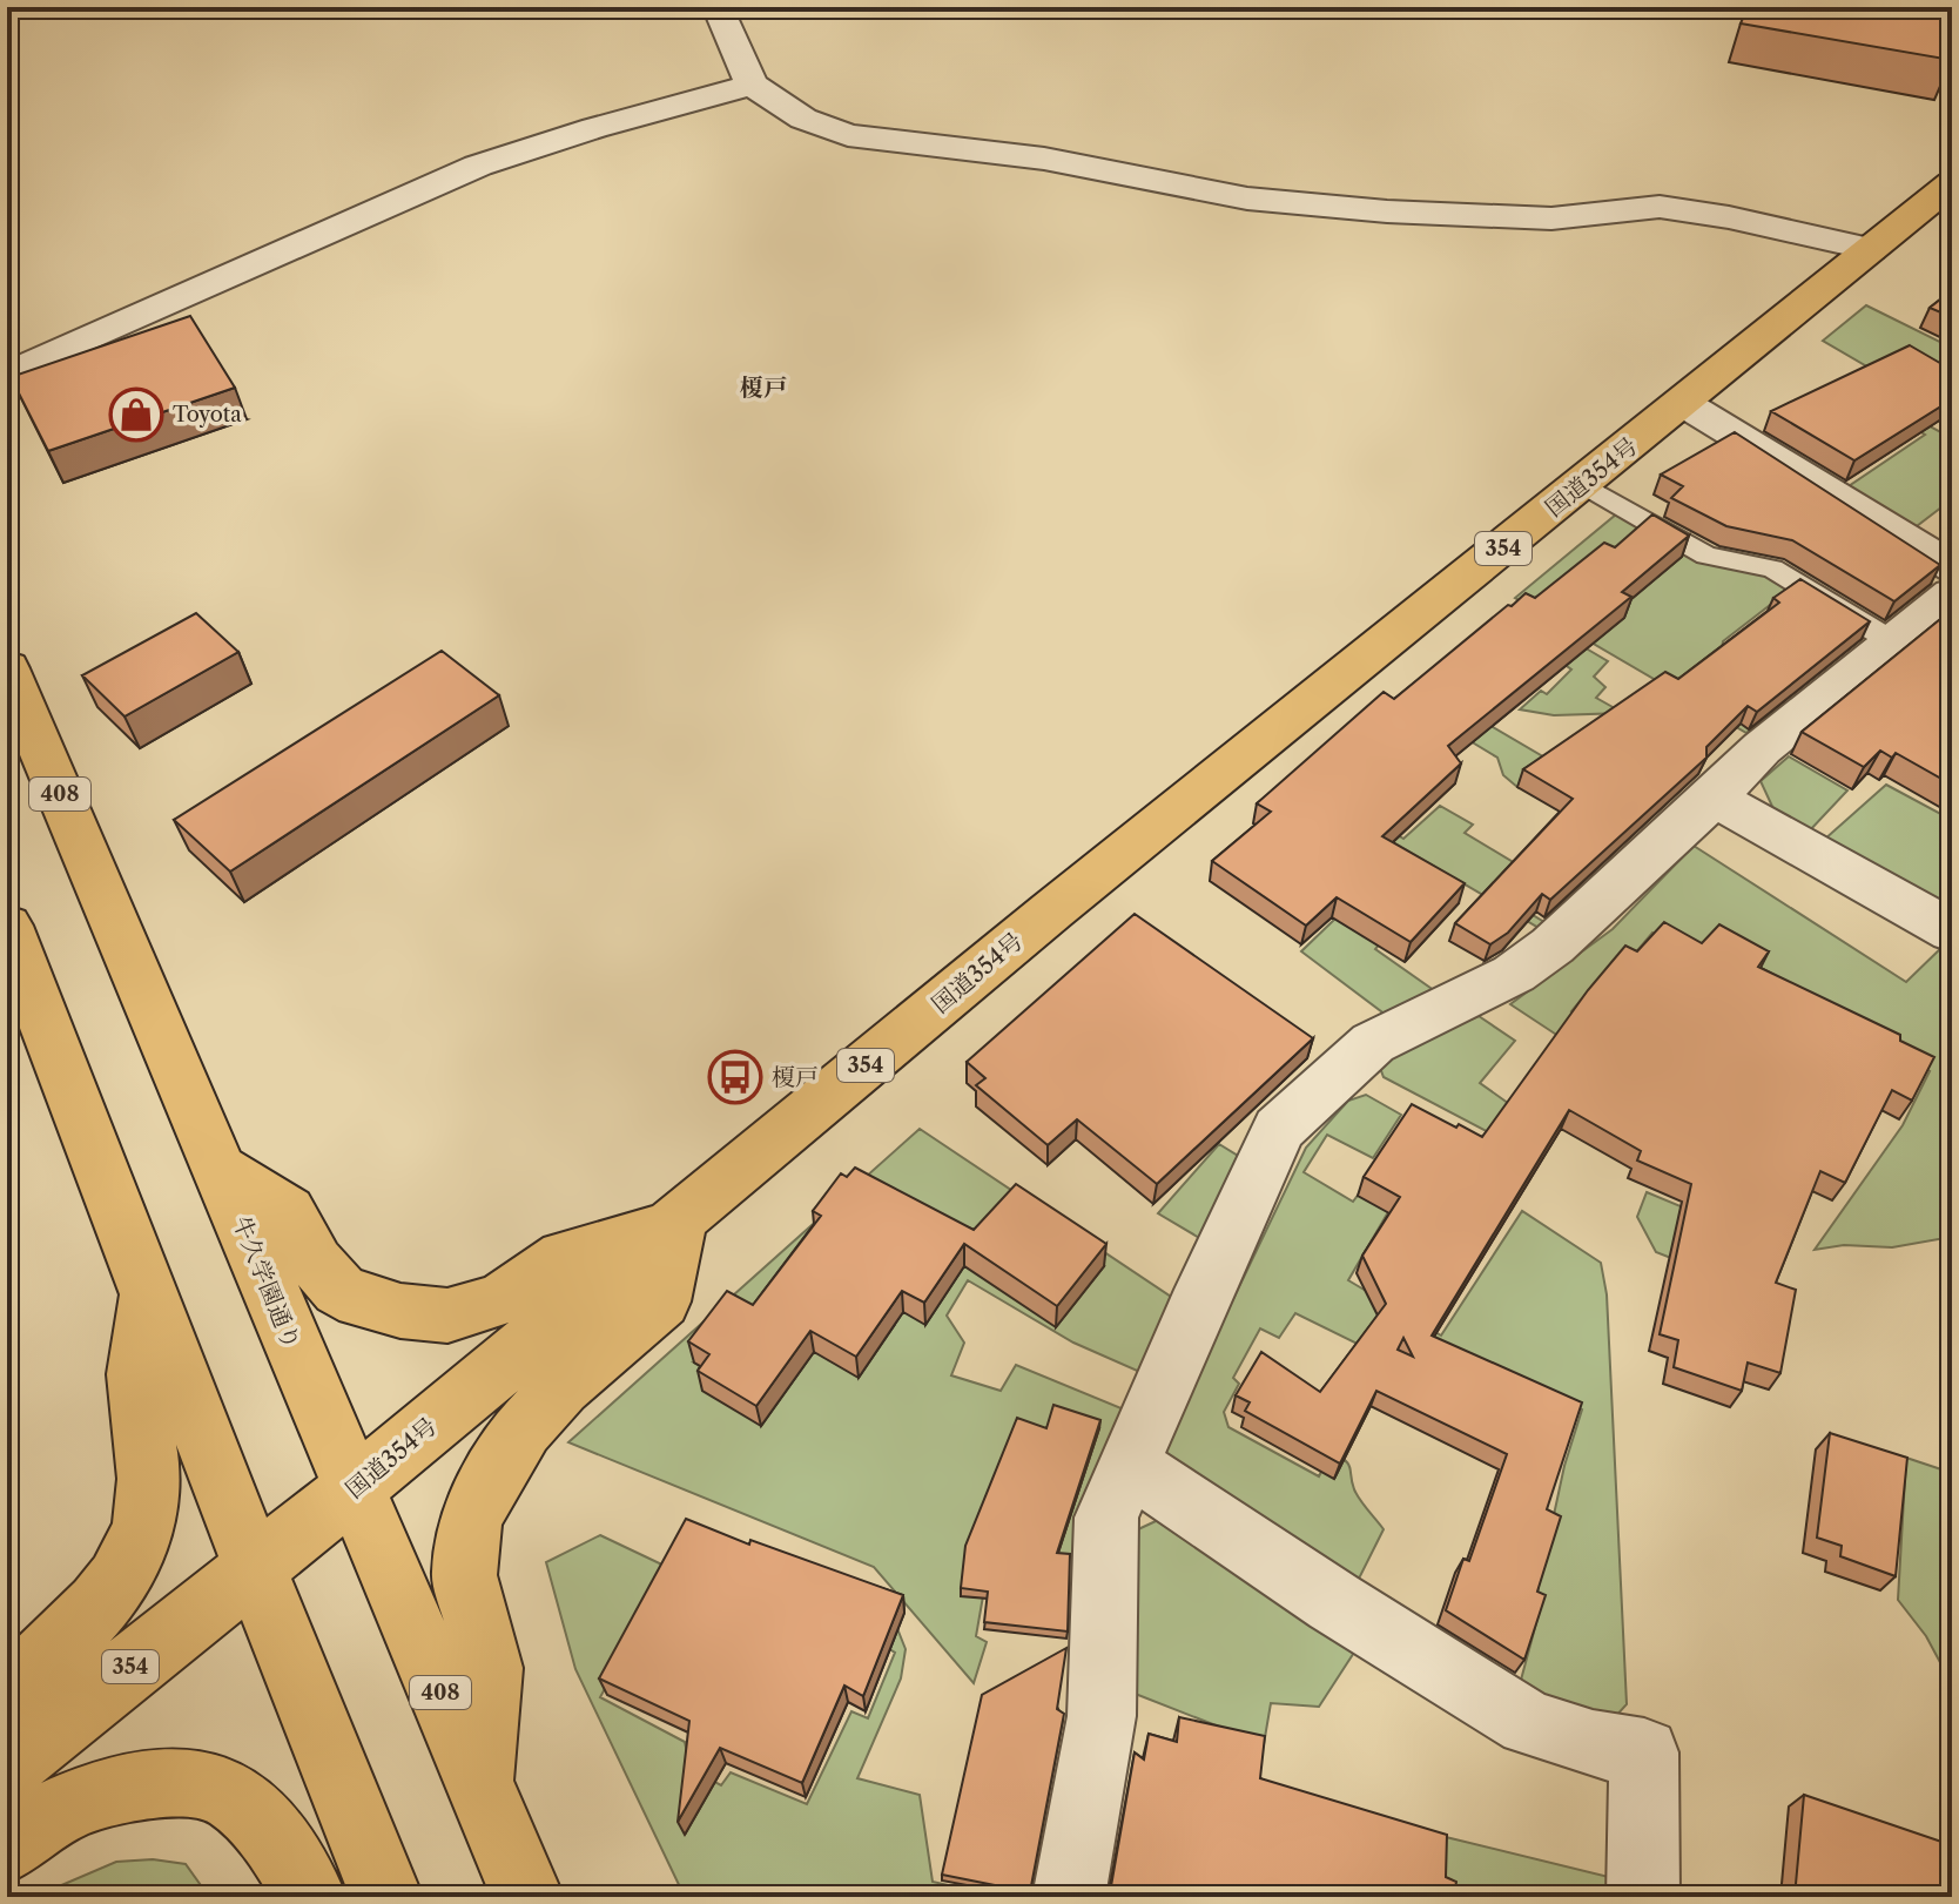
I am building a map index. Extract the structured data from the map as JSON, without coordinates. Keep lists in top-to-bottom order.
{
  "streets": {
    "highway": [
      "国道354号",
      "354",
      "408",
      "牛久学園通り"
    ]
  },
  "crossings": [
    ["国道354号", "牛久学園通り"]
  ],
  "districts": ["榎戸"],
  "places": {
    "shop": ["Toyota"],
    "bus stop": ["榎戸"]
  }
}
